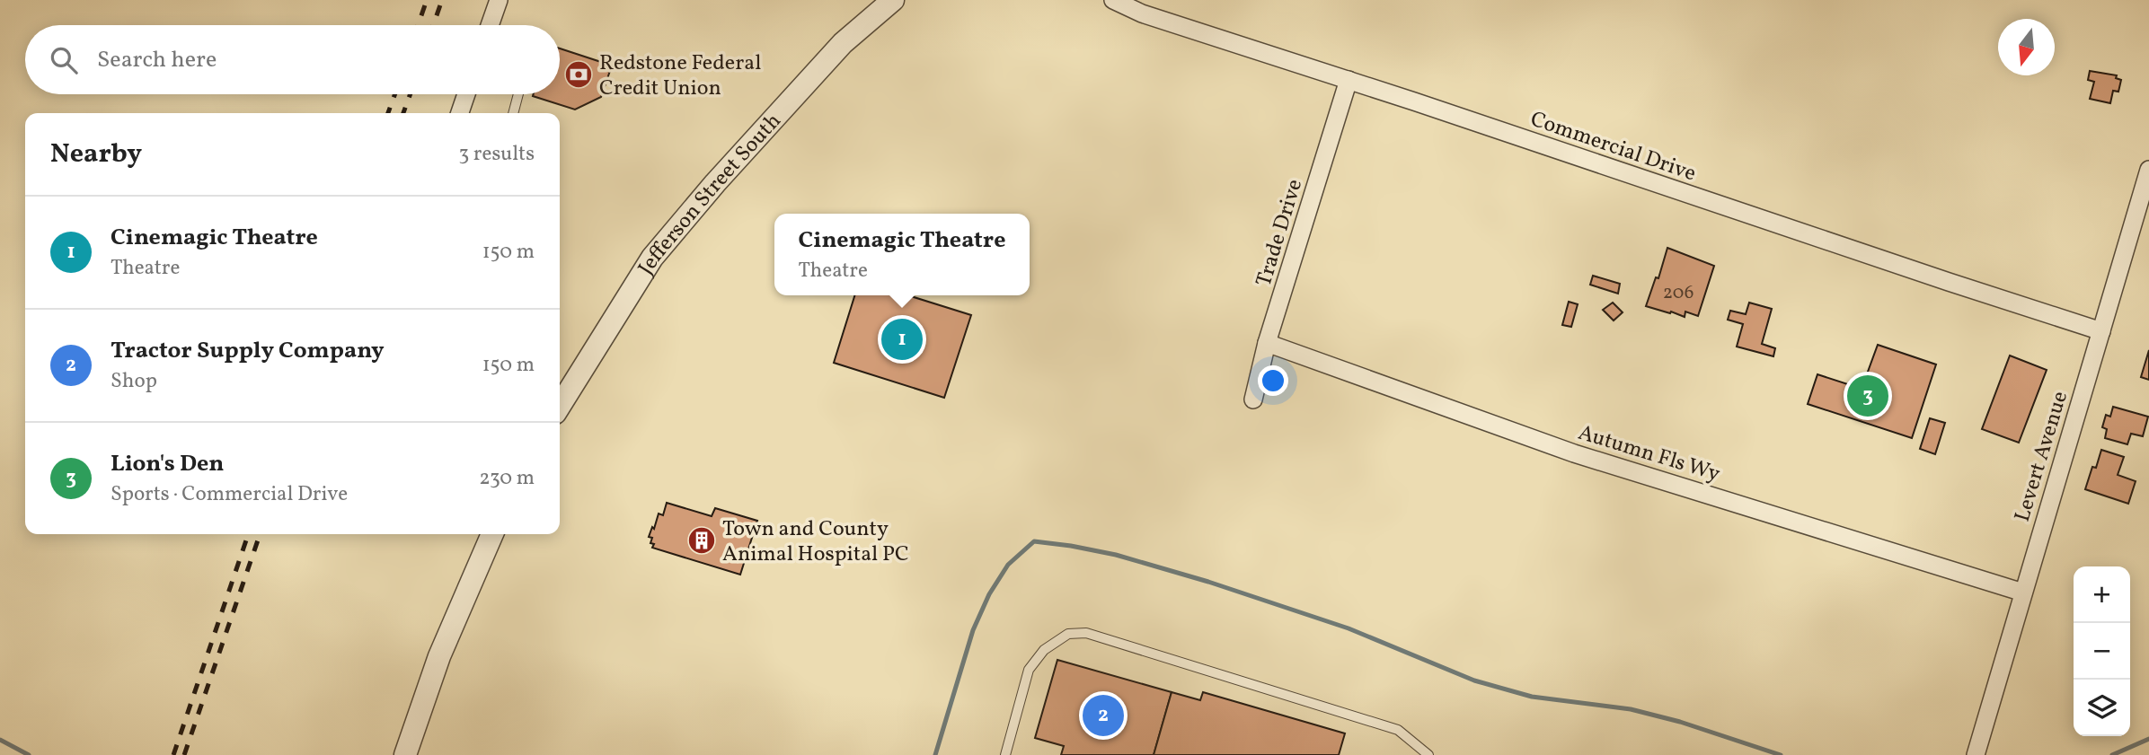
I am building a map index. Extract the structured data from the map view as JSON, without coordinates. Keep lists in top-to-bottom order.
{
  "streets": {
    "street": [
      "Commercial Drive",
      "Jefferson Street South",
      "Trade Drive",
      "Autumn Fls Wy",
      "Levert Avenue"
    ]
  },
  "crossings": [
    ["Commercial Drive", "Trade Drive"],
    ["Commercial Drive", "Levert Avenue"],
    ["Trade Drive", "Autumn Fls Wy"],
    ["Autumn Fls Wy", "Levert Avenue"]
  ],
  "places": {
    "bank": ["Redstone Federal Credit Union"],
    "building": ["Town and County Animal Hospital PC"]
  },
  "house_numbers": ["206"],
  "north": "bottom",
  "page": {
    "search": "Search here",
    "heading": ["Nearby", "3 results"],
    "list": [
      {
        "mark": "1",
        "name": "Cinemagic Theatre",
        "note": "Theatre",
        "value": "150 m"
      },
      {
        "mark": "2",
        "name": "Tractor Supply Company",
        "note": "Shop",
        "value": "150 m"
      },
      {
        "mark": "3",
        "name": "Lion's Den",
        "note": "Sports · Commercial Drive",
        "value": "230 m"
      }
    ],
    "popup": ["Cinemagic Theatre", "Theatre"],
    "pins": ["1", "3", "2"],
    "map_buttons": ["+", "−"]
  }
}
